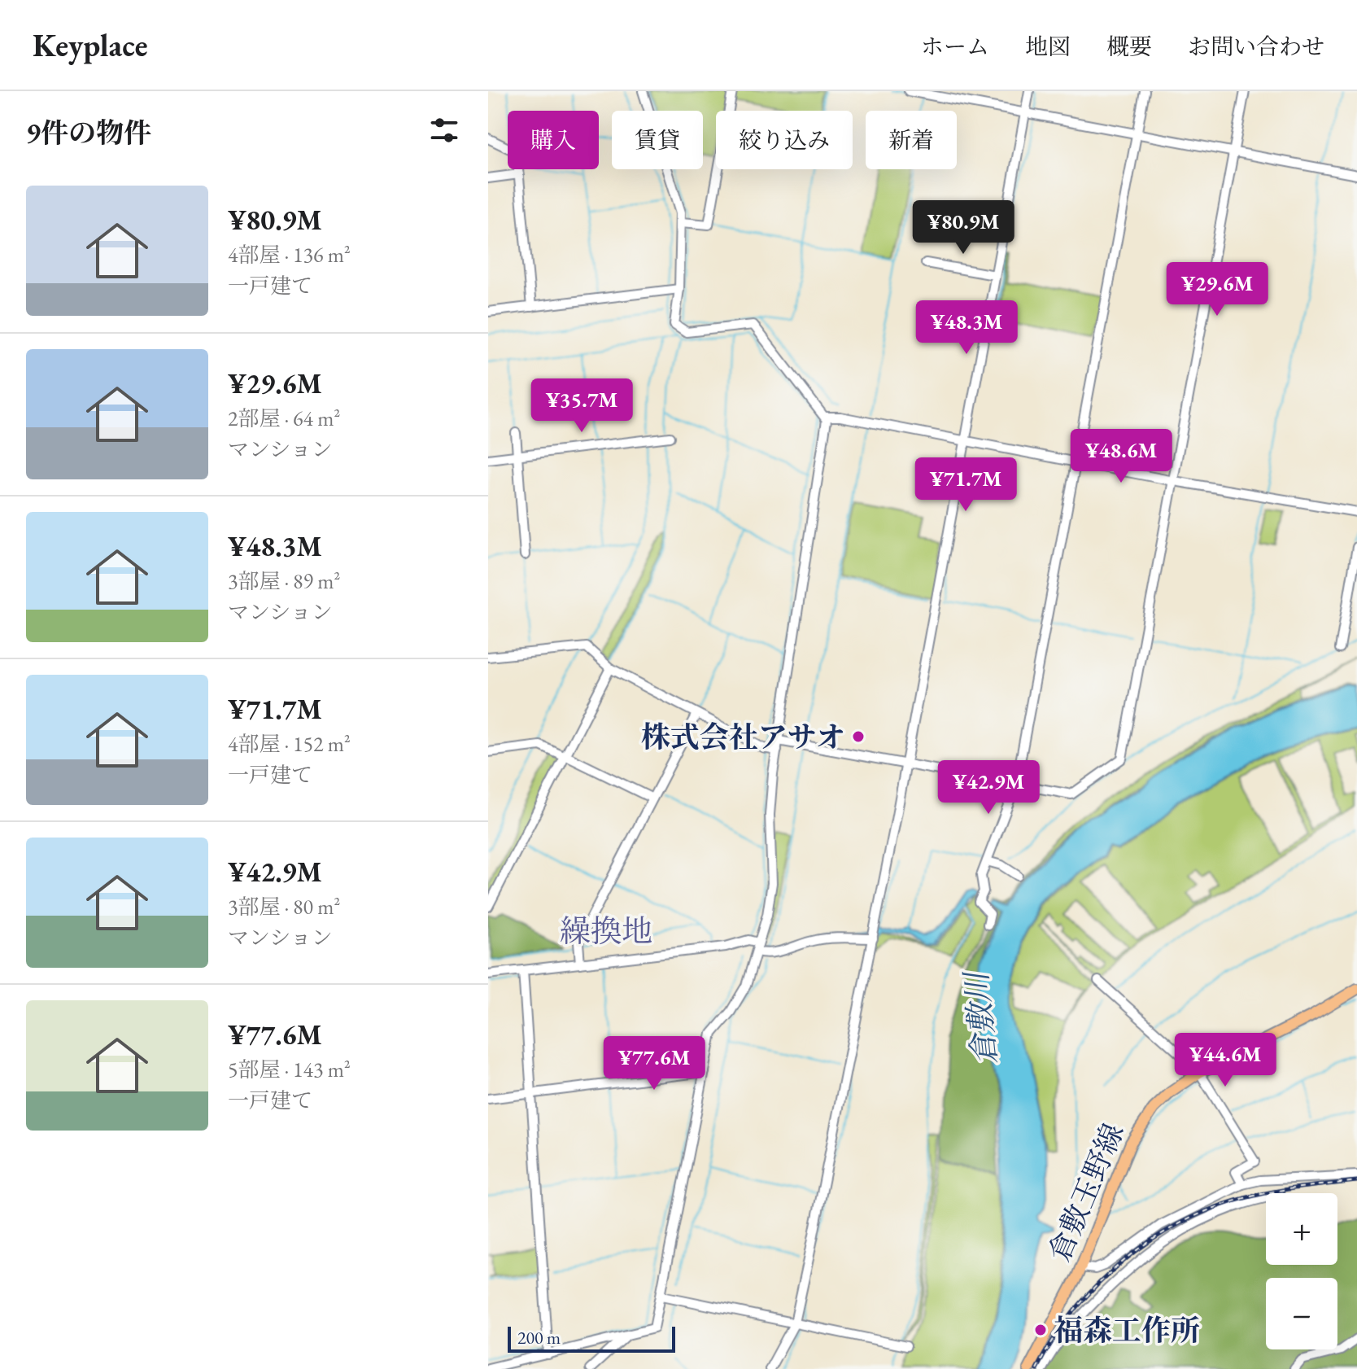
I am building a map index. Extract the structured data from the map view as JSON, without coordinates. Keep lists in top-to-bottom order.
{
  "streets": {
    "main road": ["倉敷玉野線"]
  },
  "districts": ["繰換地"],
  "water": ["倉敷川"],
  "places": ["株式会社アサオ", "福森工作所"],
  "scale_bar": "200 m",
  "page": {
    "header": "Keyplace",
    "nav": [
      "ホーム",
      "地図",
      "概要",
      "お問い合わせ"
    ],
    "heading": "9件の物件",
    "chip": [
      "購入",
      "賃貸",
      "絞り込み",
      "新着"
    ],
    "list": [
      {
        "name": "¥80.9M",
        "note": "4部屋 · 136 m² · 一戸建て"
      },
      {
        "name": "¥29.6M",
        "note": "2部屋 · 64 m² · マンション"
      },
      {
        "name": "¥48.3M",
        "note": "3部屋 · 89 m² · マンション"
      },
      {
        "name": "¥71.7M",
        "note": "4部屋 · 152 m² · 一戸建て"
      },
      {
        "name": "¥42.9M",
        "note": "3部屋 · 80 m² · マンション"
      },
      {
        "name": "¥77.6M",
        "note": "5部屋 · 143 m² · 一戸建て"
      }
    ],
    "price": [
      "¥80.9M",
      "¥29.6M",
      "¥48.3M",
      "¥35.7M",
      "¥48.6M",
      "¥71.7M",
      "¥42.9M",
      "¥44.6M",
      "¥77.6M"
    ],
    "map_buttons": ["+", "−"],
    "scale": "200 m"
  }
}
